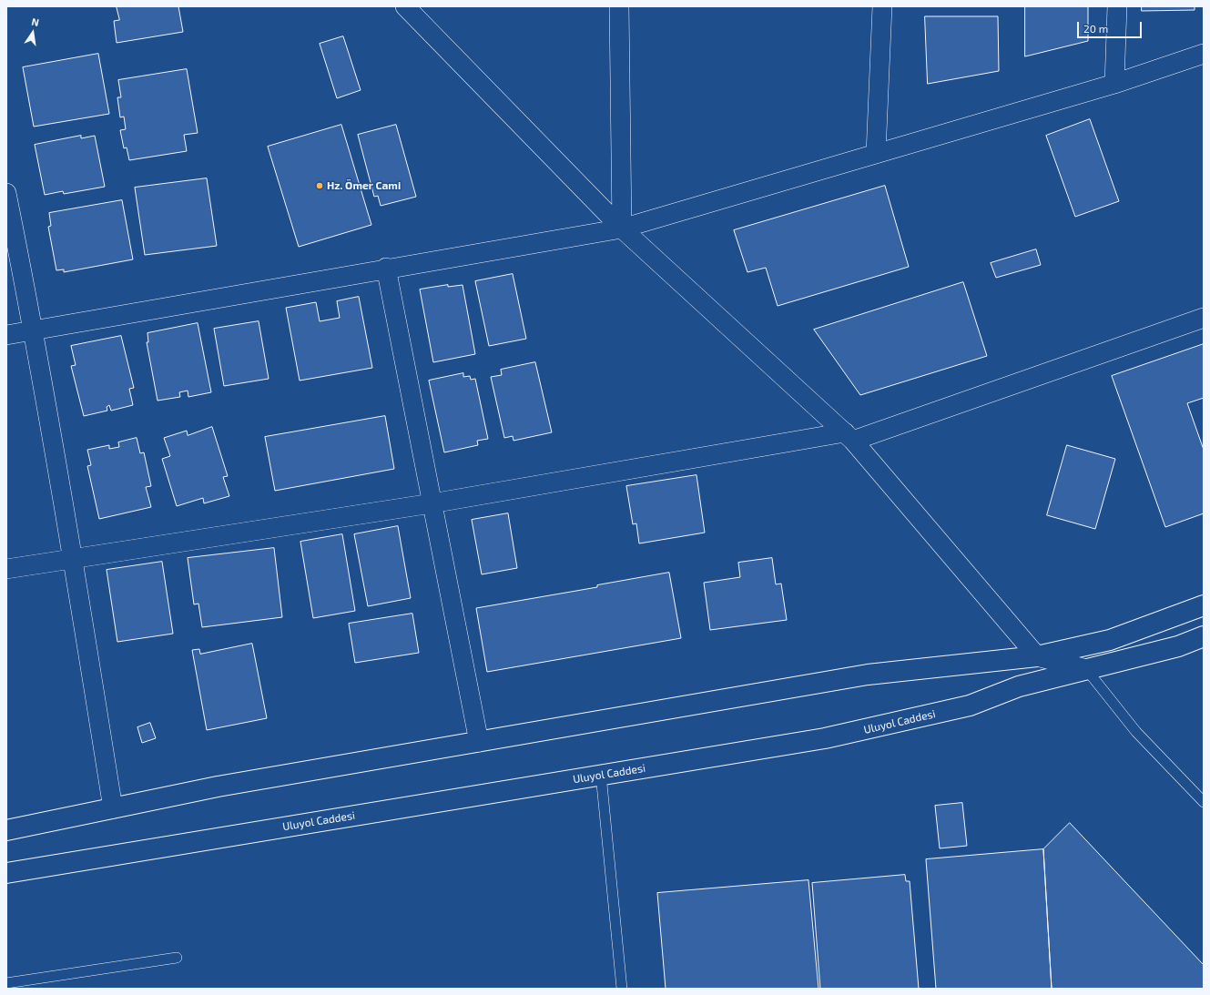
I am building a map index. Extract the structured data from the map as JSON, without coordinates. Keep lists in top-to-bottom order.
{
  "streets": {
    "main road": ["Uluyol Caddesi"]
  },
  "places": ["Hz. Ömer Cami"],
  "scale_bar": "20 m",
  "north": "top"
}
